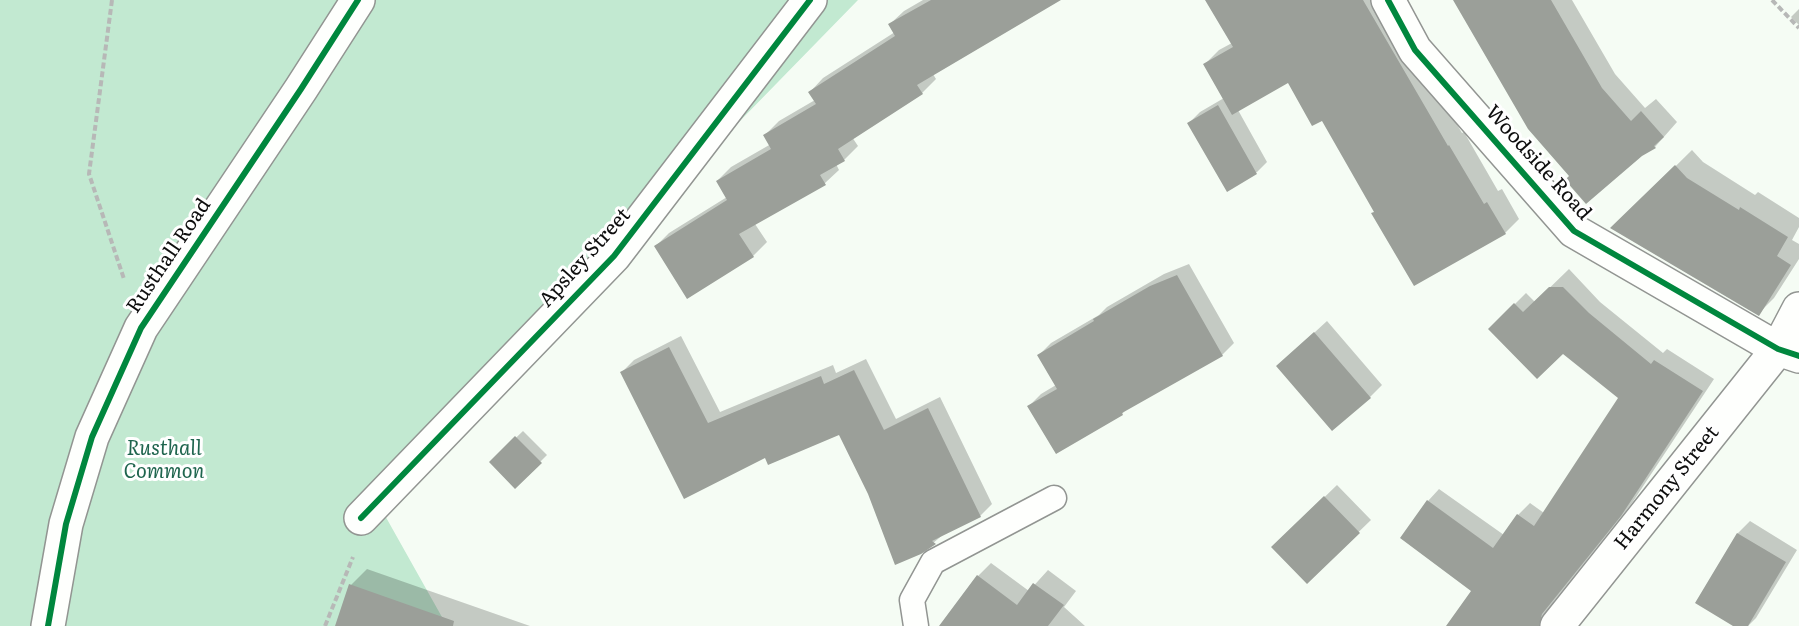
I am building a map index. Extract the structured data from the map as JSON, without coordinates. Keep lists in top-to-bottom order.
{
  "streets": {
    "street": [
      "Woodside Road",
      "Rusthall Road",
      "Apsley Street",
      "Harmony Street"
    ]
  },
  "crossings": [
    ["Woodside Road", "Harmony Street"]
  ],
  "parks": ["Rusthall Common"]
}
